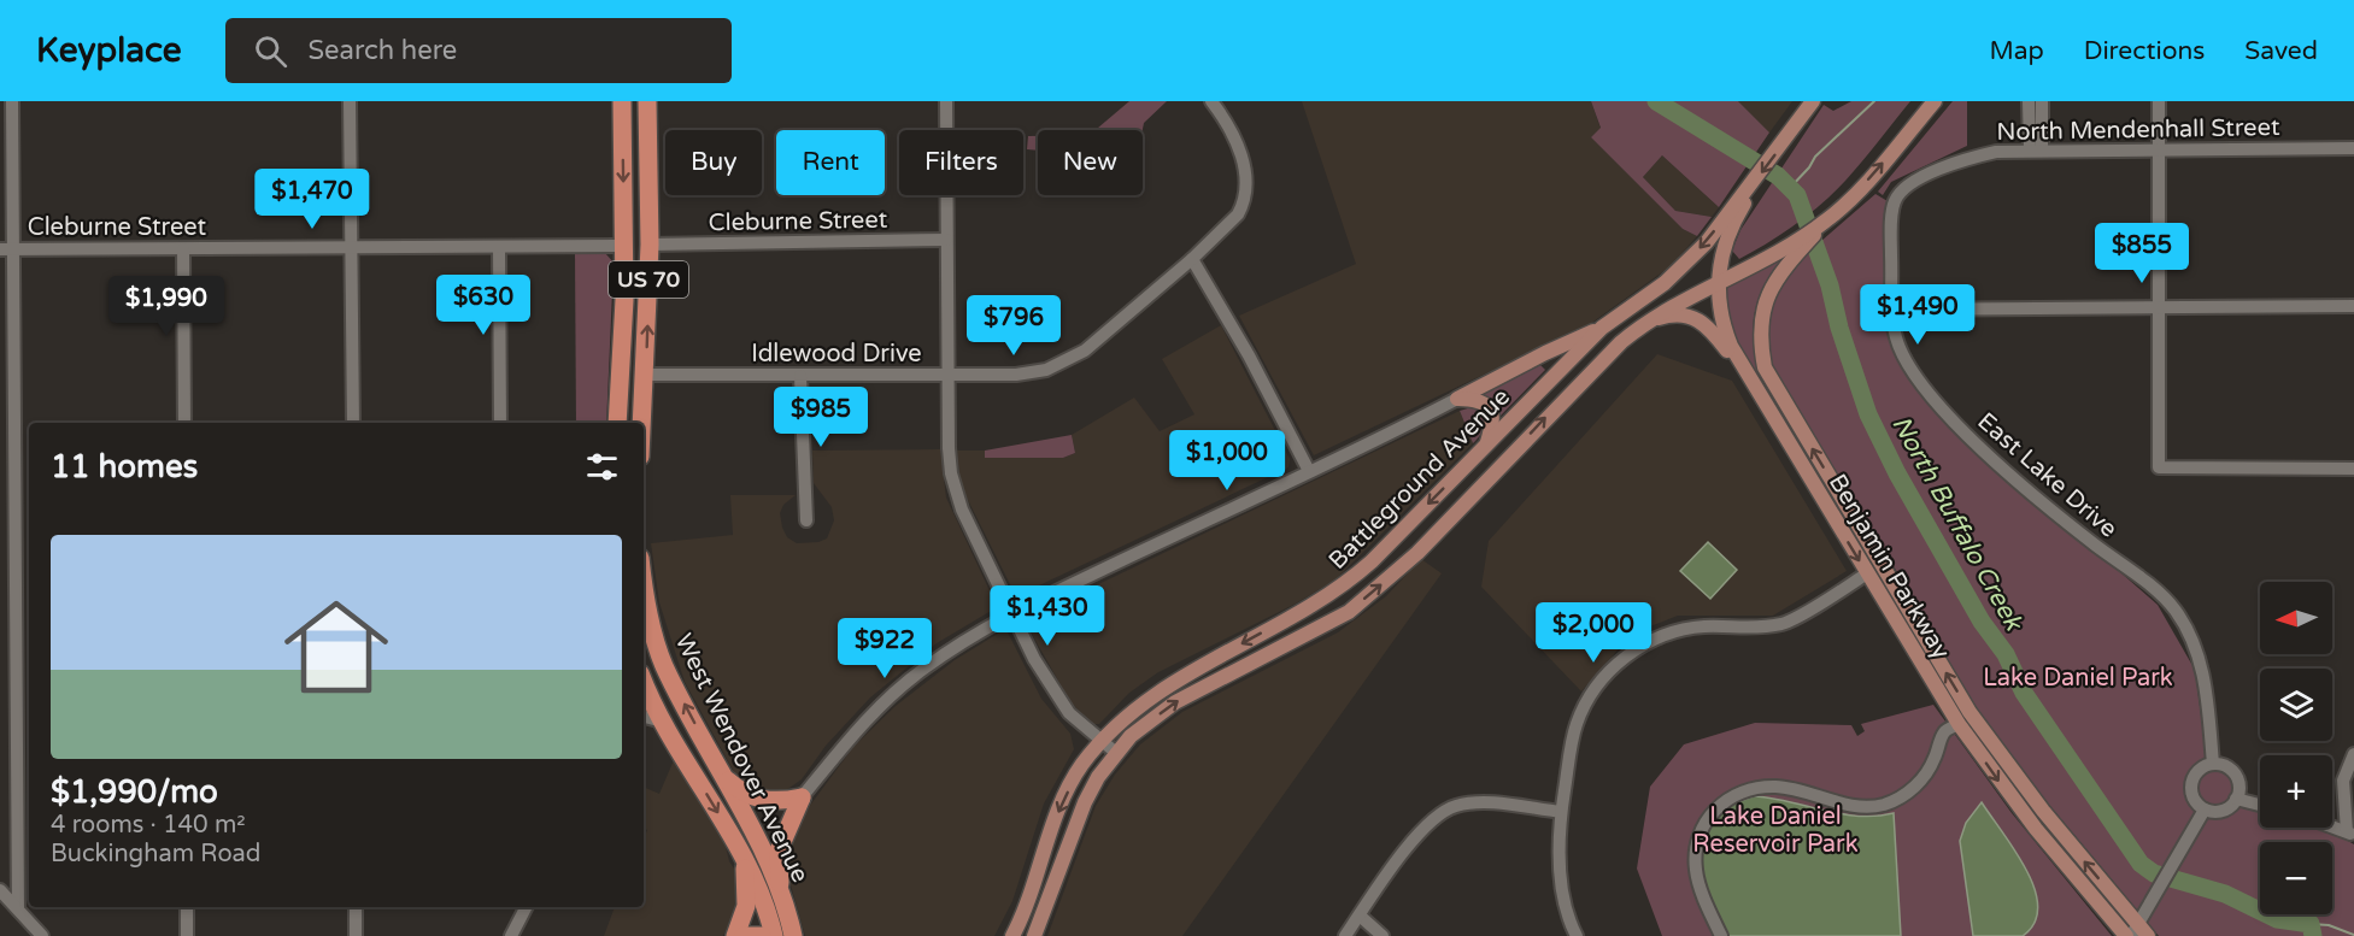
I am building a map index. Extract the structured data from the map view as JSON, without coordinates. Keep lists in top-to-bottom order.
{
  "streets": {
    "highway": ["US 70", "West Wendover Avenue"],
    "main road": ["Battleground Avenue", "Benjamin Parkway"],
    "street": [
      "North Mendenhall Street",
      "Cleburne Street",
      "Idlewood Drive",
      "East Lake Drive"
    ]
  },
  "crossings": [
    ["North Mendenhall Street", "East Lake Drive"],
    ["Cleburne Street", "US 70"],
    ["US 70", "Idlewood Drive"],
    ["Battleground Avenue", "Benjamin Parkway"]
  ],
  "water": ["North Buffalo Creek"],
  "parks": ["Lake Daniel Park", "Lake Daniel Reservoir Park"],
  "north": "left",
  "page": {
    "header": "Keyplace",
    "search": "Search here",
    "nav": ["Map", "Directions", "Saved"],
    "chip": [
      "Buy",
      "Rent",
      "Filters",
      "New"
    ],
    "price": [
      "$1,470",
      "$855",
      "$630",
      "$1,990",
      "$1,490",
      "$796",
      "$985",
      "$1,000",
      "$1,430",
      "$2,000",
      "$922"
    ],
    "heading": "11 homes",
    "list": [
      {
        "name": "$1,990/mo",
        "note": "4 rooms · 140 m² · Buckingham Road"
      }
    ],
    "map_buttons": ["+", "−"]
  }
}
